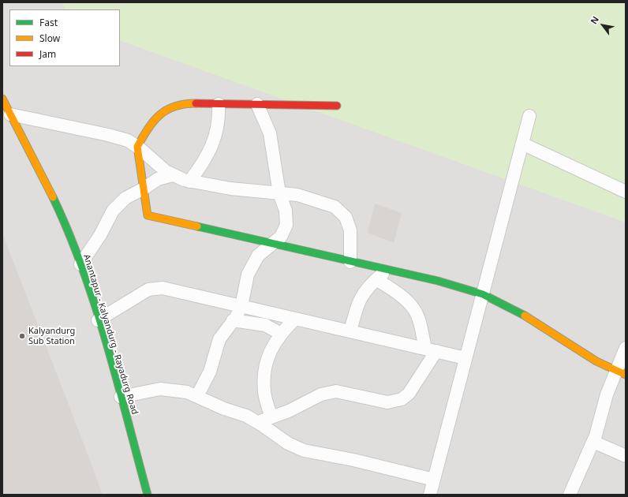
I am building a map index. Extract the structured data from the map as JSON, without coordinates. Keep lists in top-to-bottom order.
{
  "streets": {
    "street": ["Anantapur - Kalyandurg - Rayadurg Road"]
  },
  "places": ["Kalyandurg Sub Station"],
  "legend": ["Fast", "Slow", "Jam"],
  "north": "top left"
}
